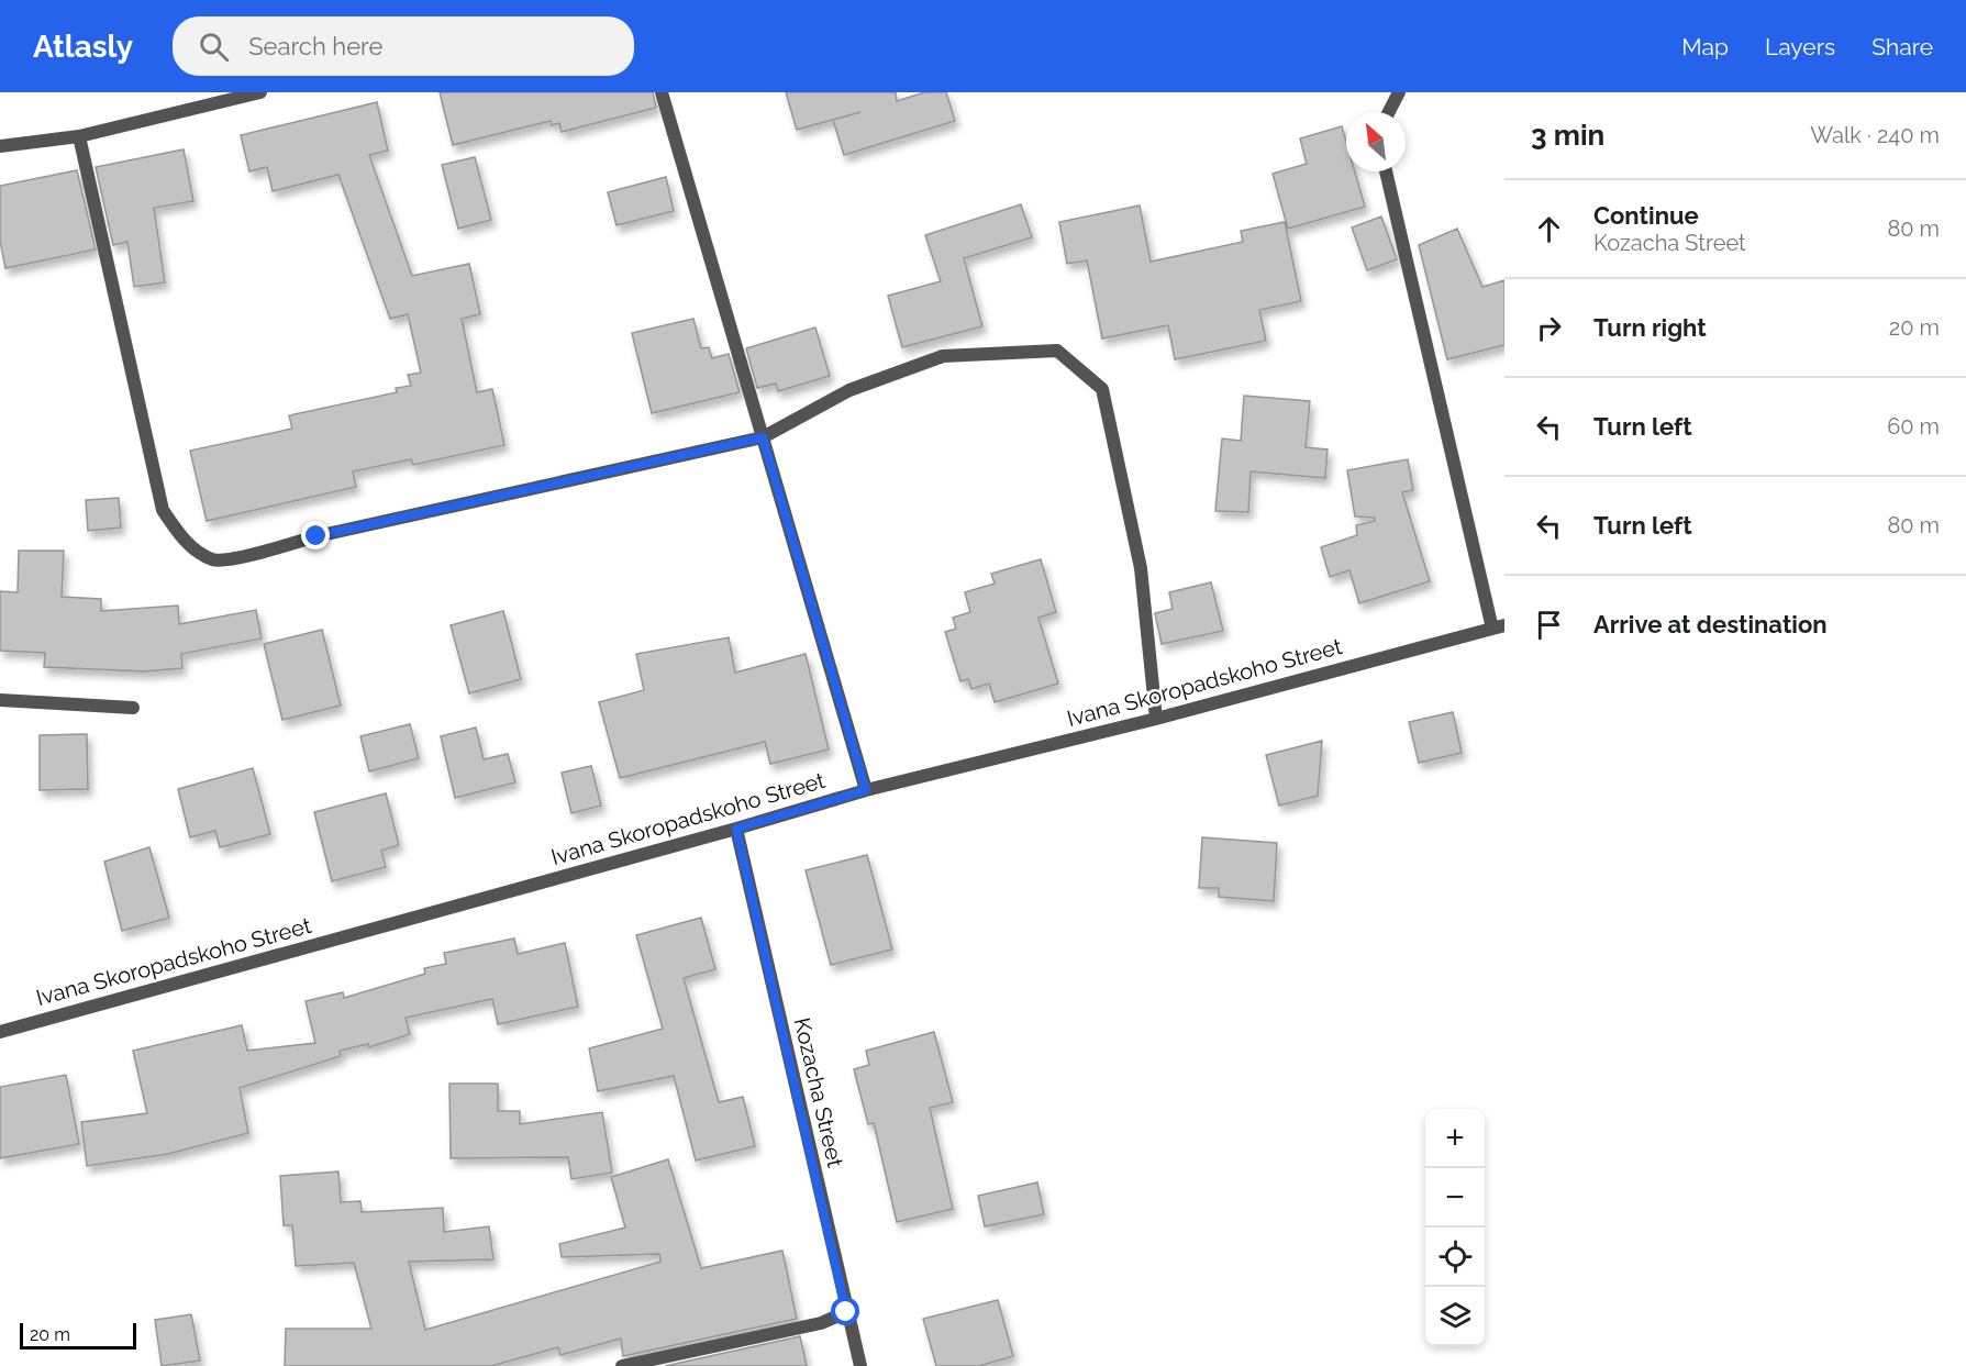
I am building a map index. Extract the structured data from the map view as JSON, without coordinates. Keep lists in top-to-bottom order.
{
  "streets": {
    "street": ["Ivana Skoropadskoho Street", "Kozacha Street"]
  },
  "crossings": [
    ["Ivana Skoropadskoho Street", "Kozacha Street"]
  ],
  "scale_bar": "20 m",
  "north": "top left",
  "page": {
    "header": "Atlasly",
    "search": "Search here",
    "nav": ["Map", "Layers", "Share"],
    "heading": ["3 min", "Walk · 240 m"],
    "list": [
      ["Continue", "Kozacha Street", "80 m"],
      ["Turn right", "20 m"],
      ["Turn left", "60 m"],
      ["Turn left", "80 m"],
      "Arrive at destination"
    ],
    "map_buttons": ["+", "−"],
    "scale": "20 m"
  }
}
